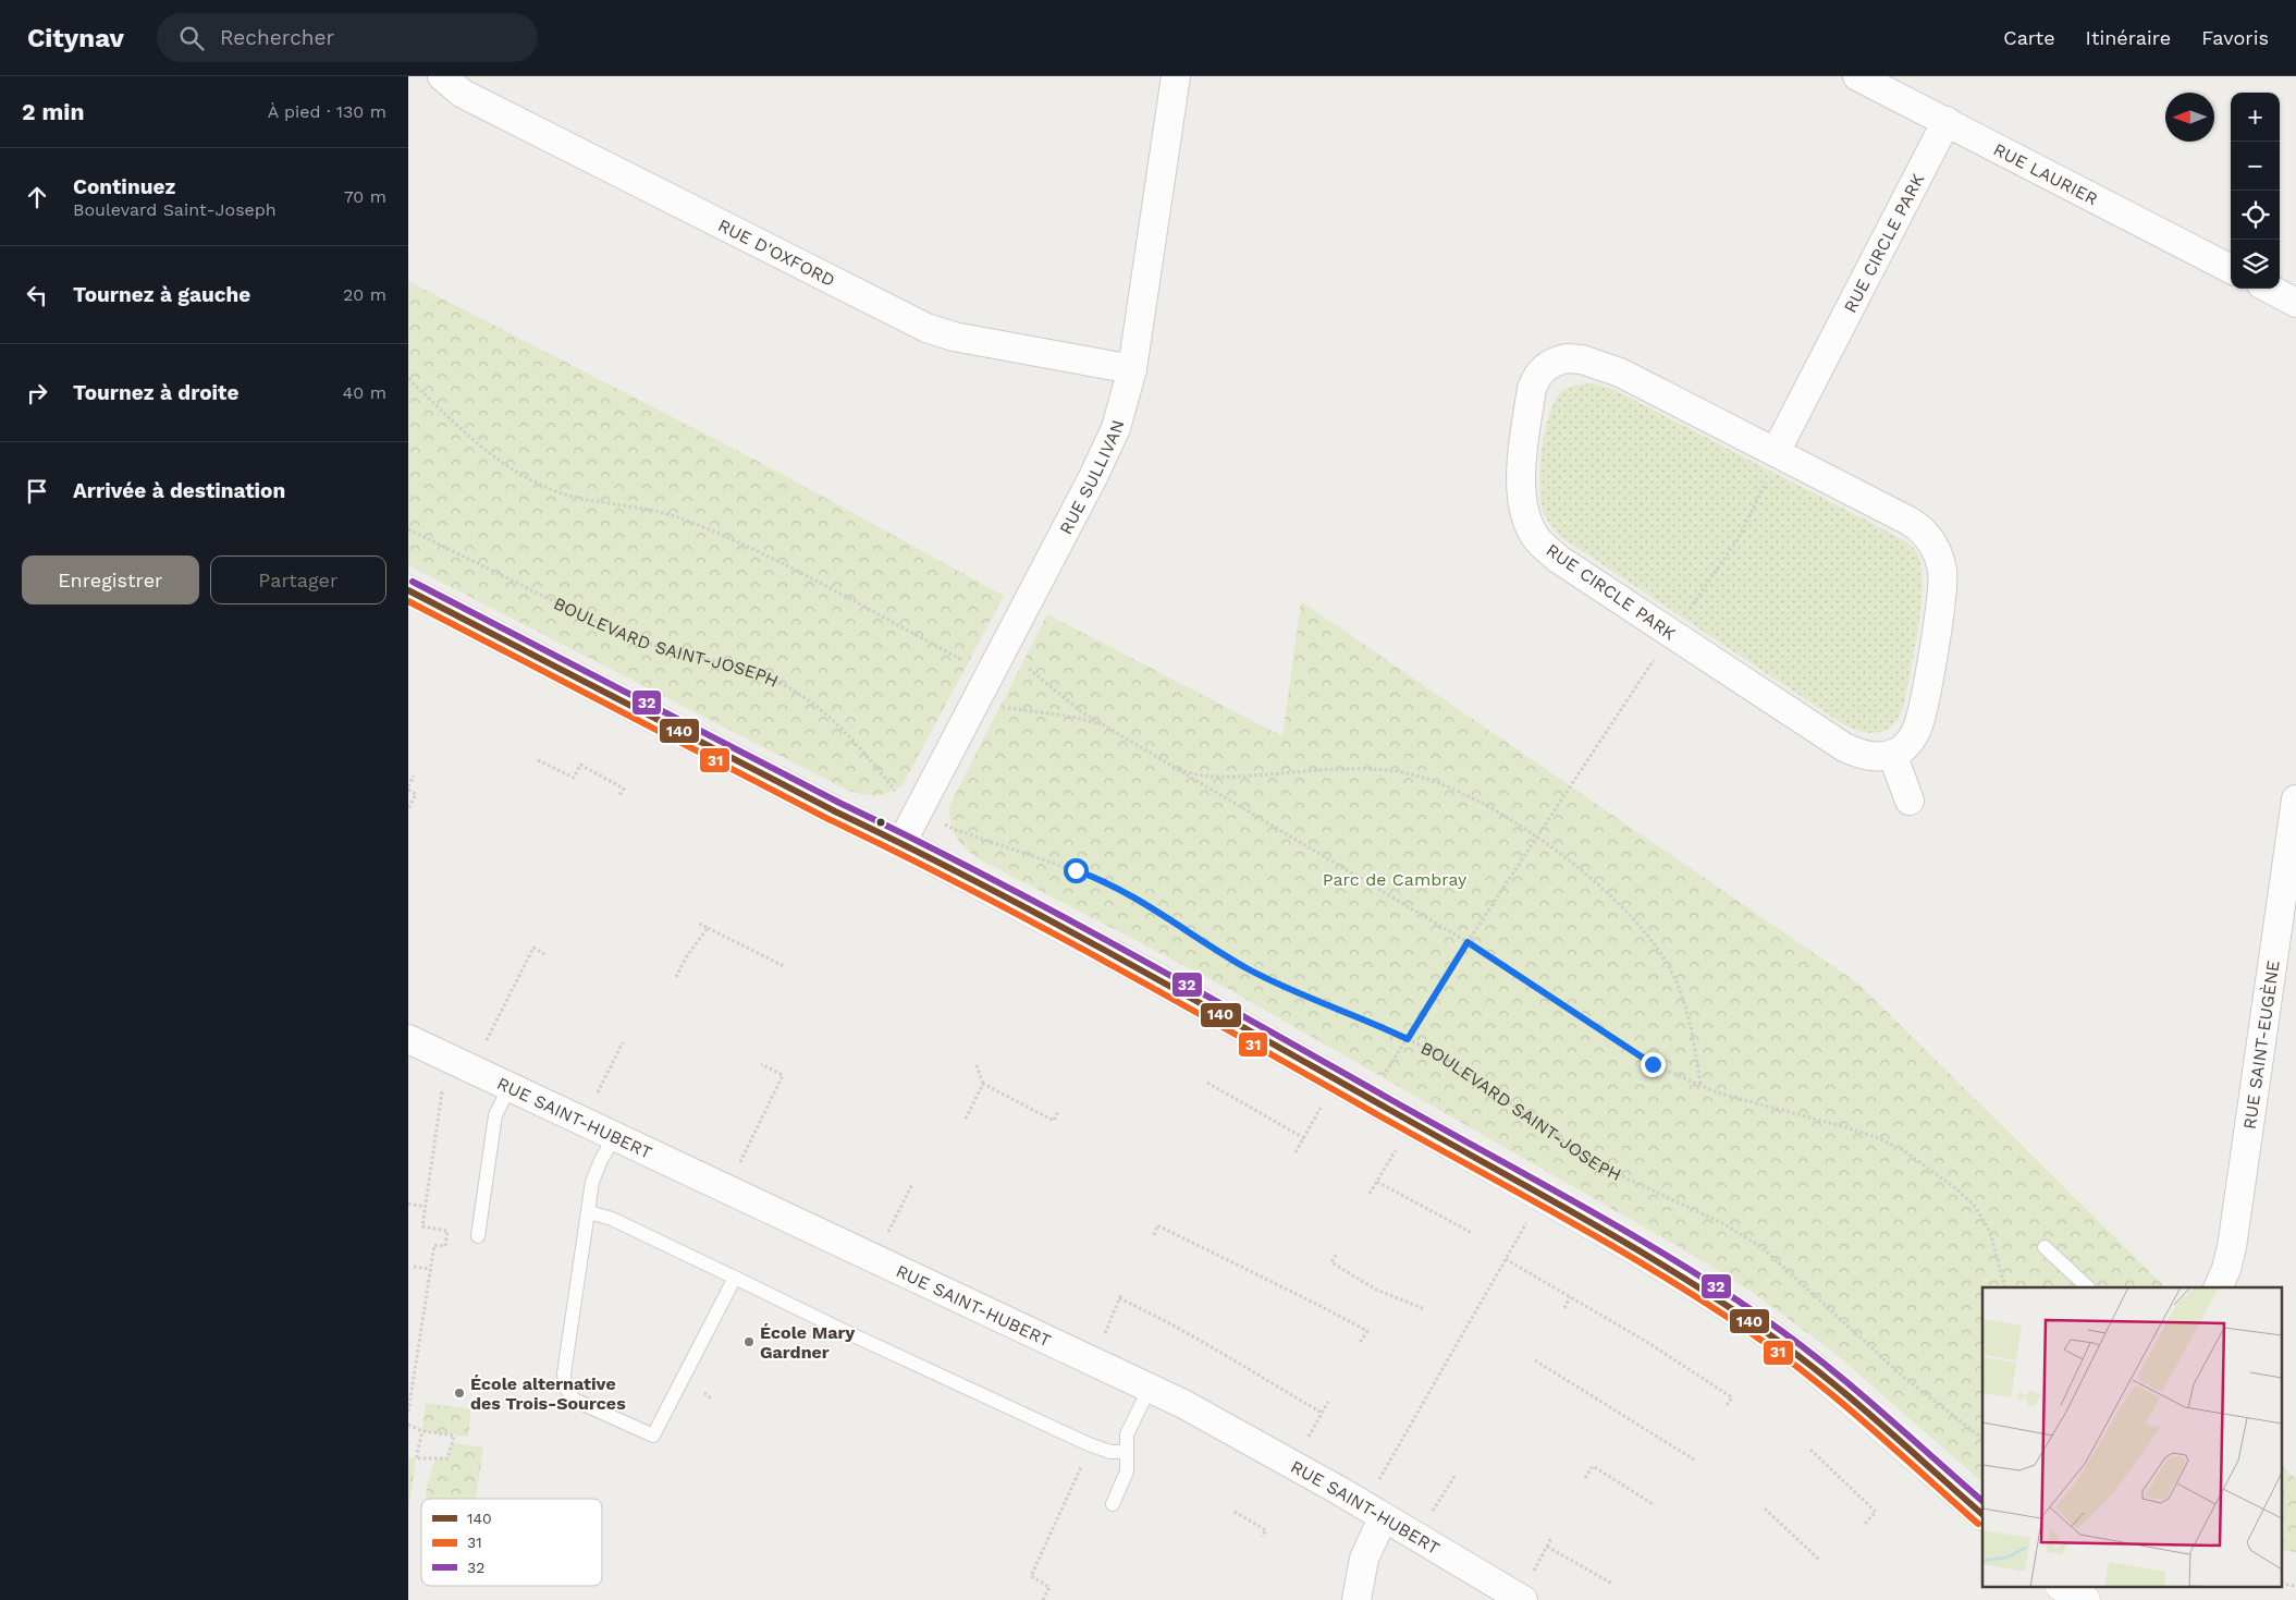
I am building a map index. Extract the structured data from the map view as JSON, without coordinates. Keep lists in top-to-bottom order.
{
  "streets": {
    "street": [
      "RUE LAURIER",
      "RUE CIRCLE PARK",
      "RUE D'OXFORD",
      "RUE SULLIVAN",
      "RUE SAINT-EUGÈNE",
      "RUE SAINT-HUBERT"
    ],
    "path": ["BOULEVARD SAINT-JOSEPH"]
  },
  "crossings": [
    ["RUE LAURIER", "RUE CIRCLE PARK"],
    ["RUE D'OXFORD", "RUE SULLIVAN"]
  ],
  "parks": ["Parc de Cambray"],
  "places": ["École Mary Gardner", "École alternative des Trois-Sources"],
  "lines": ["transit line 32", "transit line 140", "transit line 31"],
  "legend": ["140", "31", "32"],
  "north": "left",
  "page": {
    "header": "Citynav",
    "search": "Rechercher",
    "nav": ["Carte", "Itinéraire", "Favoris"],
    "heading": ["2 min", "À pied · 130 m"],
    "map_buttons": ["+", "−"],
    "list": [
      ["Continuez", "Boulevard Saint-Joseph", "70 m"],
      ["Tournez à gauche", "20 m"],
      ["Tournez à droite", "40 m"],
      "Arrivée à destination"
    ],
    "buttons": ["Enregistrer", "Partager"]
  }
}
